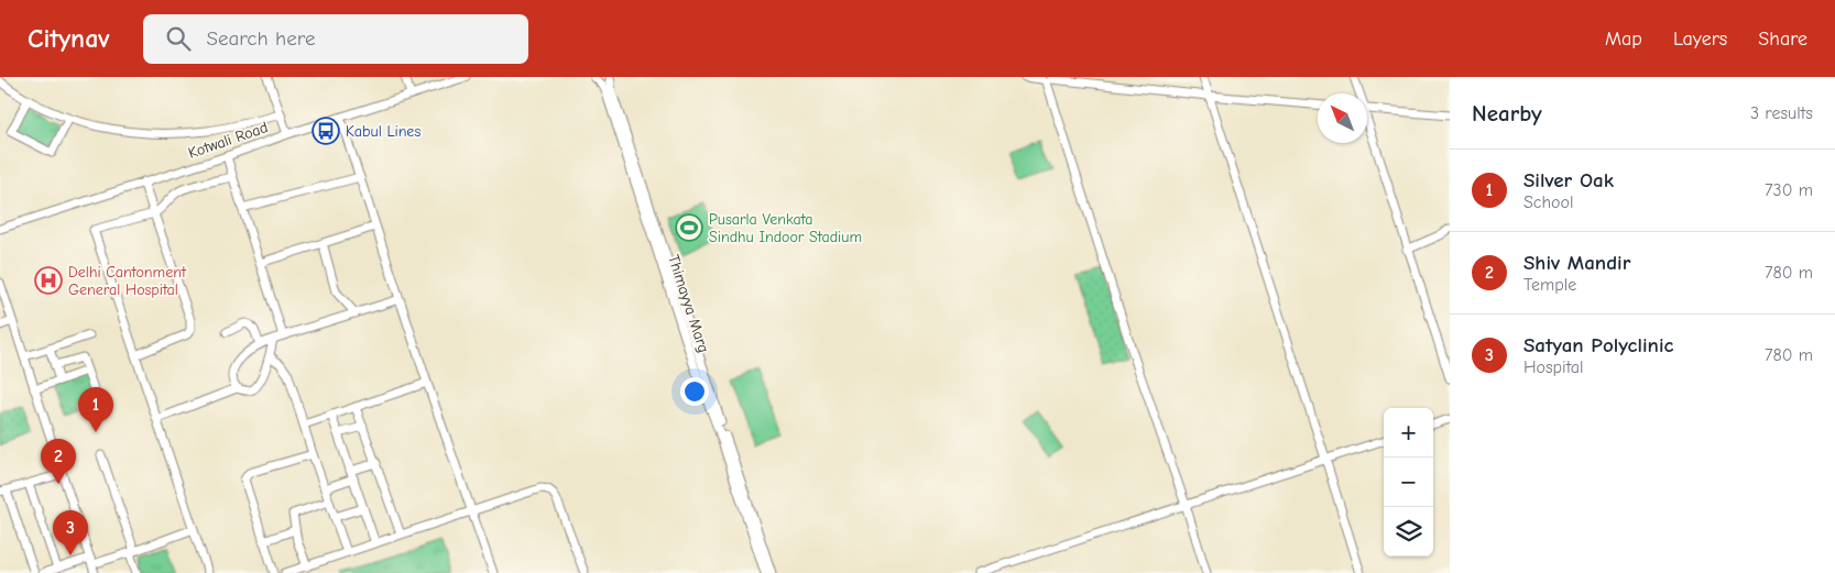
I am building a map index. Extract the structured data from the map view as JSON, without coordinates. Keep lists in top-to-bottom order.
{
  "streets": {
    "street": ["Kotwali Road", "Thimayya Marg"]
  },
  "places": {
    "bus stop": ["Kabul Lines"],
    "sports": ["Pusarla Venkata Sindhu Indoor Stadium"],
    "hospital": ["Delhi Cantonment General Hospital"]
  },
  "north": "top left",
  "page": {
    "header": "Citynav",
    "search": "Search here",
    "nav": ["Map", "Layers", "Share"],
    "heading": ["Nearby", "3 results"],
    "list": [
      {
        "mark": "1",
        "name": "Silver Oak",
        "note": "School",
        "value": "730 m"
      },
      {
        "mark": "2",
        "name": "Shiv Mandir",
        "note": "Temple",
        "value": "780 m"
      },
      {
        "mark": "3",
        "name": "Satyan Polyclinic",
        "note": "Hospital",
        "value": "780 m"
      }
    ],
    "pins": ["1", "2", "3"],
    "map_buttons": ["+", "−"]
  }
}
